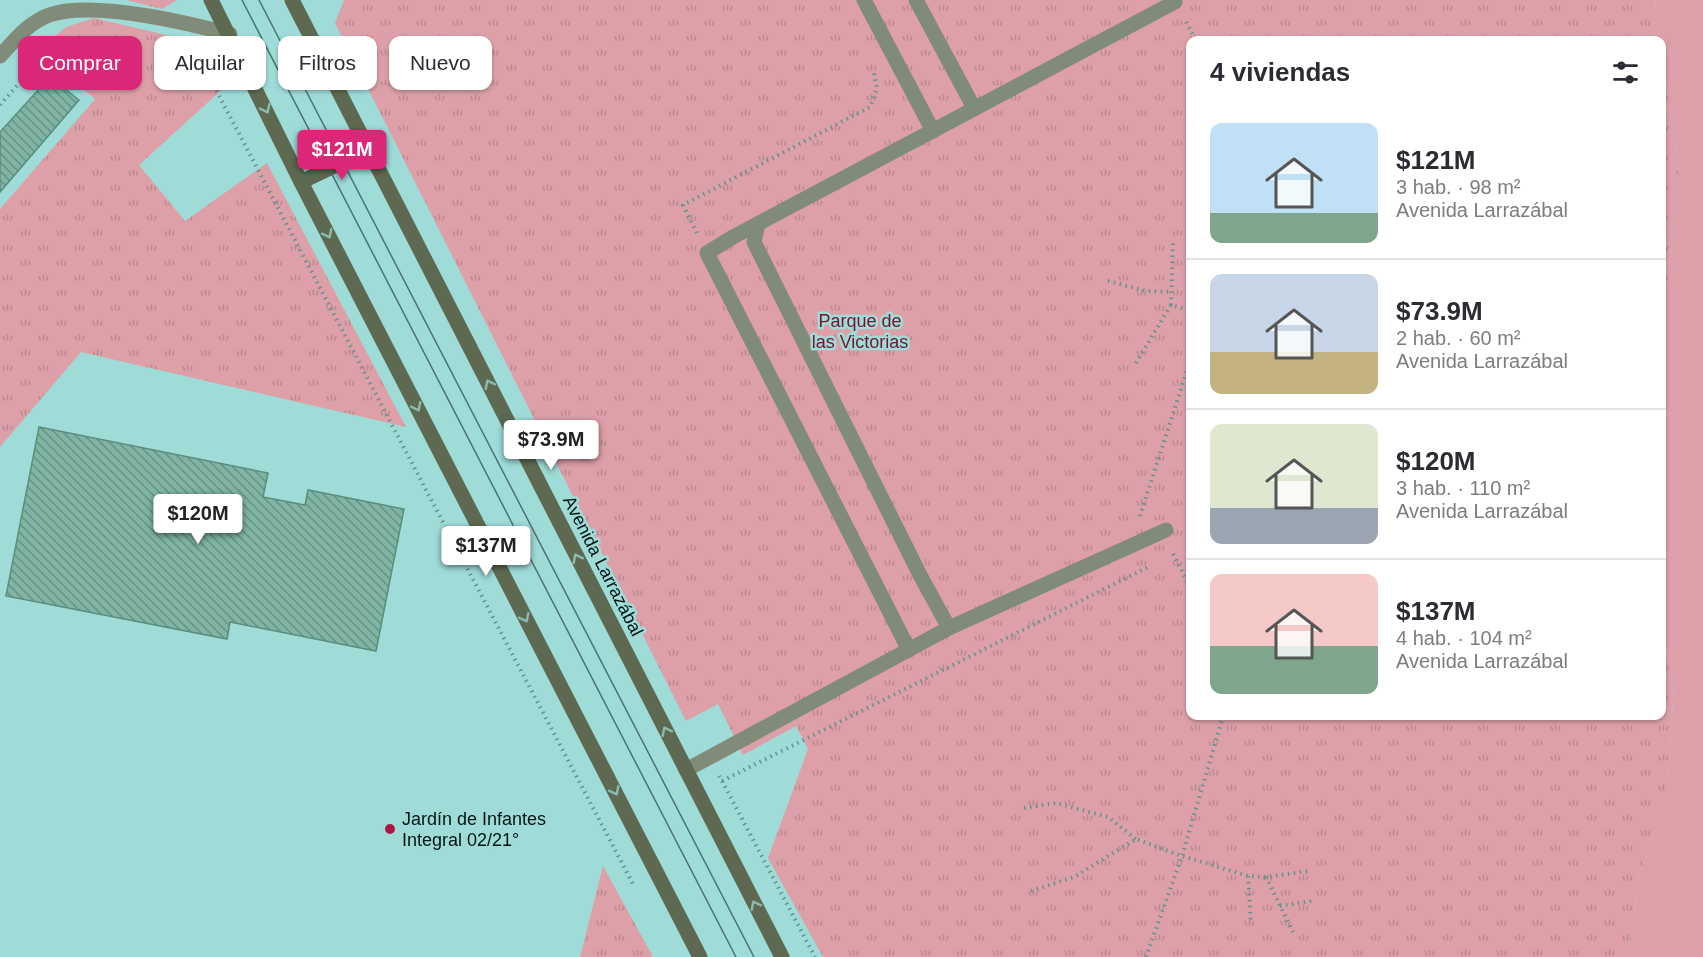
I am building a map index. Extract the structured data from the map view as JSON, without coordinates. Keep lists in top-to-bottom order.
{
  "streets": {
    "main road": ["Avenida Larrazábal"]
  },
  "parks": ["Parque de las Victorias"],
  "places": ["Jardín de Infantes Integral 02/21°"],
  "page": {
    "chip": [
      "Comprar",
      "Alquilar",
      "Filtros",
      "Nuevo"
    ],
    "heading": "4 viviendas",
    "list": [
      {
        "name": "$121M",
        "note": "3 hab. · 98 m² · Avenida Larrazábal"
      },
      {
        "name": "$73.9M",
        "note": "2 hab. · 60 m² · Avenida Larrazábal"
      },
      {
        "name": "$120M",
        "note": "3 hab. · 110 m² · Avenida Larrazábal"
      },
      {
        "name": "$137M",
        "note": "4 hab. · 104 m² · Avenida Larrazábal"
      }
    ],
    "price": [
      "$121M",
      "$73.9M",
      "$120M",
      "$137M"
    ]
  }
}
